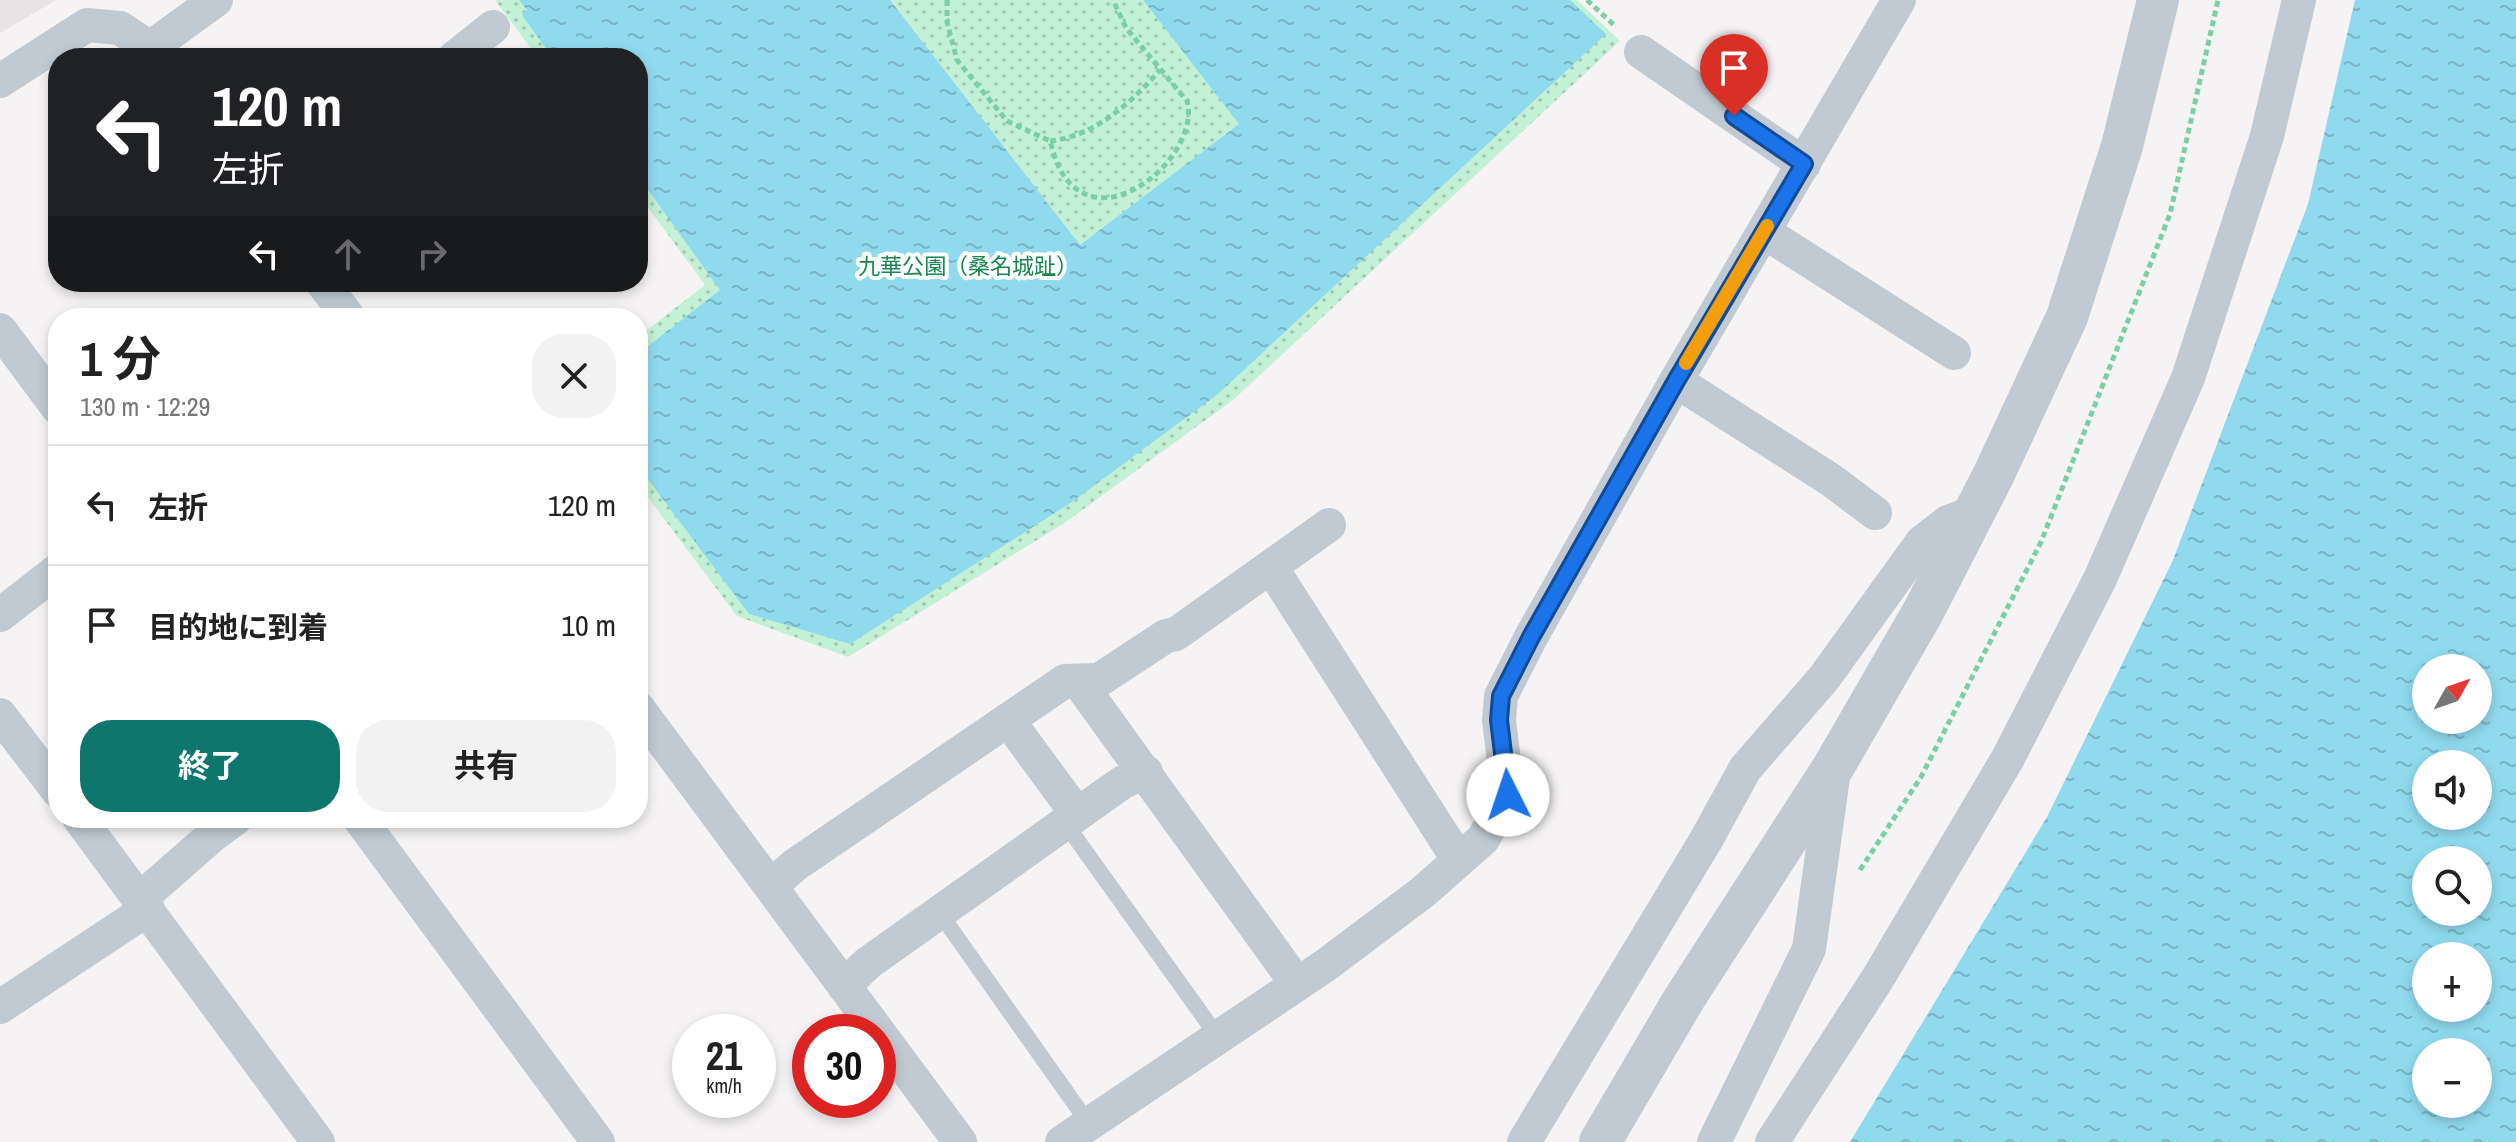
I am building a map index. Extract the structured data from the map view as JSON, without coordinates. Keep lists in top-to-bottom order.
{
  "parks": ["九華公園（桑名城趾）"],
  "north": "top right",
  "page": {
    "turn": ["120 m", "左折"],
    "heading": ["1 分", "130 m · 12:29"],
    "list": [
      {
        "name": "左折",
        "value": "120 m"
      },
      {
        "name": "目的地に到着",
        "value": "10 m"
      }
    ],
    "map_buttons": ["+", "−"],
    "buttons": ["終了", "共有"],
    "speed": "21 km/h",
    "limit": "30"
  }
}
